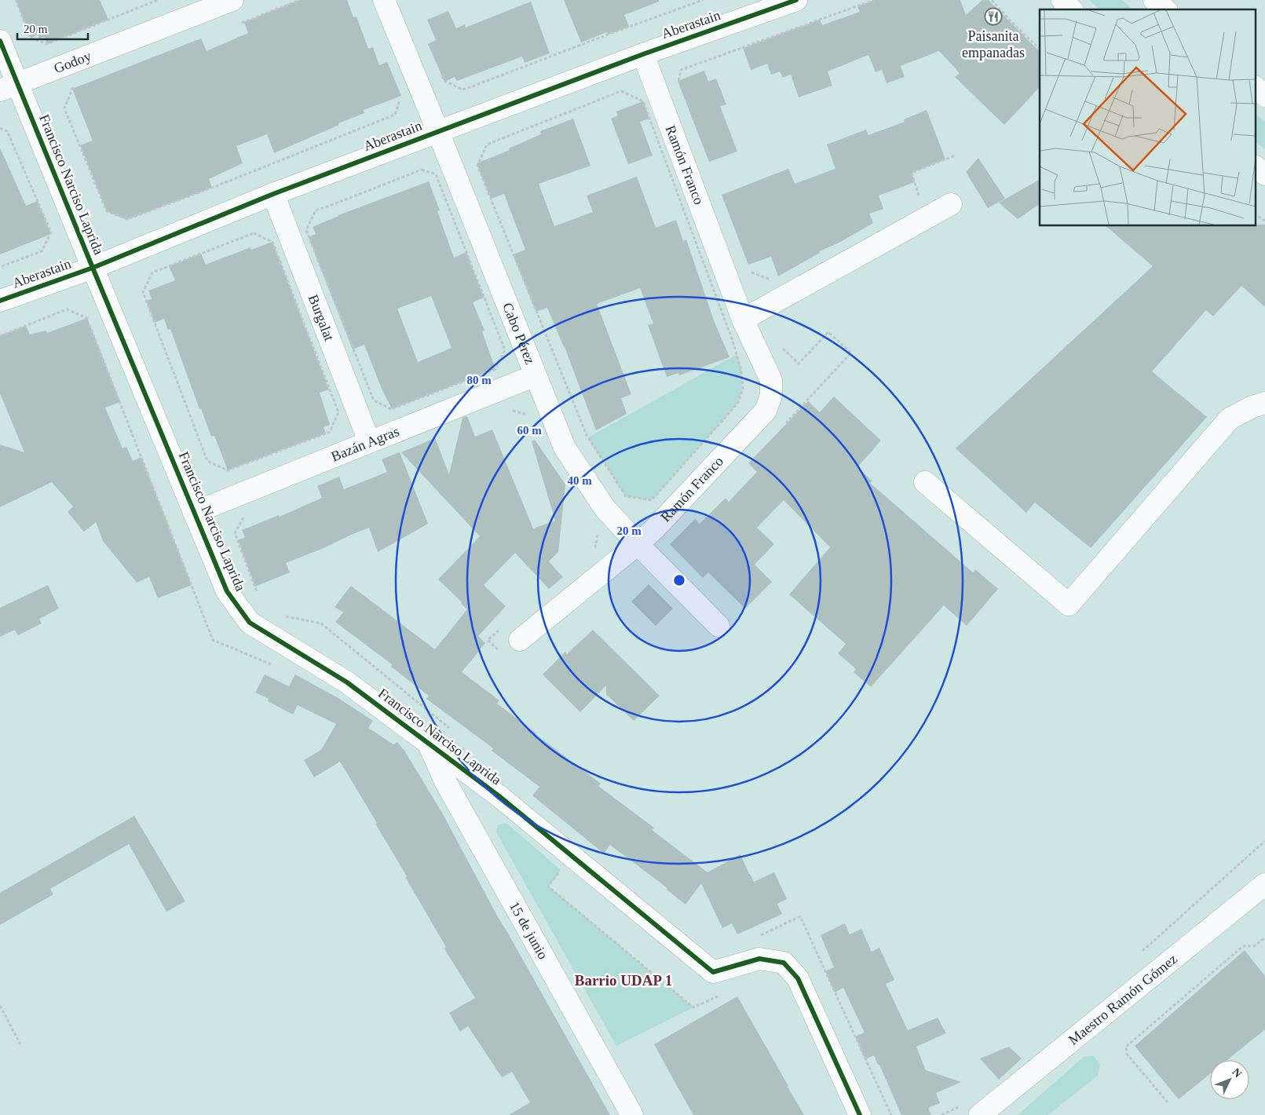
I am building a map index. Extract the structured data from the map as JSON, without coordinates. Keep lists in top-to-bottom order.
{
  "streets": {
    "street": [
      "Aberastain",
      "Godoy",
      "Ramón Franco",
      "Francisco Narciso Laprida",
      "Burgalat",
      "Cabo Pérez",
      "Bazán Agras",
      "15 de junio",
      "Maestro Ramón Gómez"
    ]
  },
  "crossings": [
    ["Aberastain", "Ramón Franco"],
    ["Aberastain", "Francisco Narciso Laprida"],
    ["Aberastain", "Burgalat"],
    ["Aberastain", "Cabo Pérez"],
    ["Godoy", "Francisco Narciso Laprida"],
    ["Ramón Franco", "Cabo Pérez"],
    ["Francisco Narciso Laprida", "Bazán Agras"],
    ["Francisco Narciso Laprida", "15 de junio"],
    ["Burgalat", "Bazán Agras"],
    ["Cabo Pérez", "Bazán Agras"]
  ],
  "districts": ["Barrio UDAP 1"],
  "places": {
    "restaurant": ["Paisanita empanadas"]
  },
  "scale_bar": "20 m",
  "north": "top right",
  "rings": [
    "80 m",
    "60 m",
    "40 m",
    "20 m"
  ]
}
